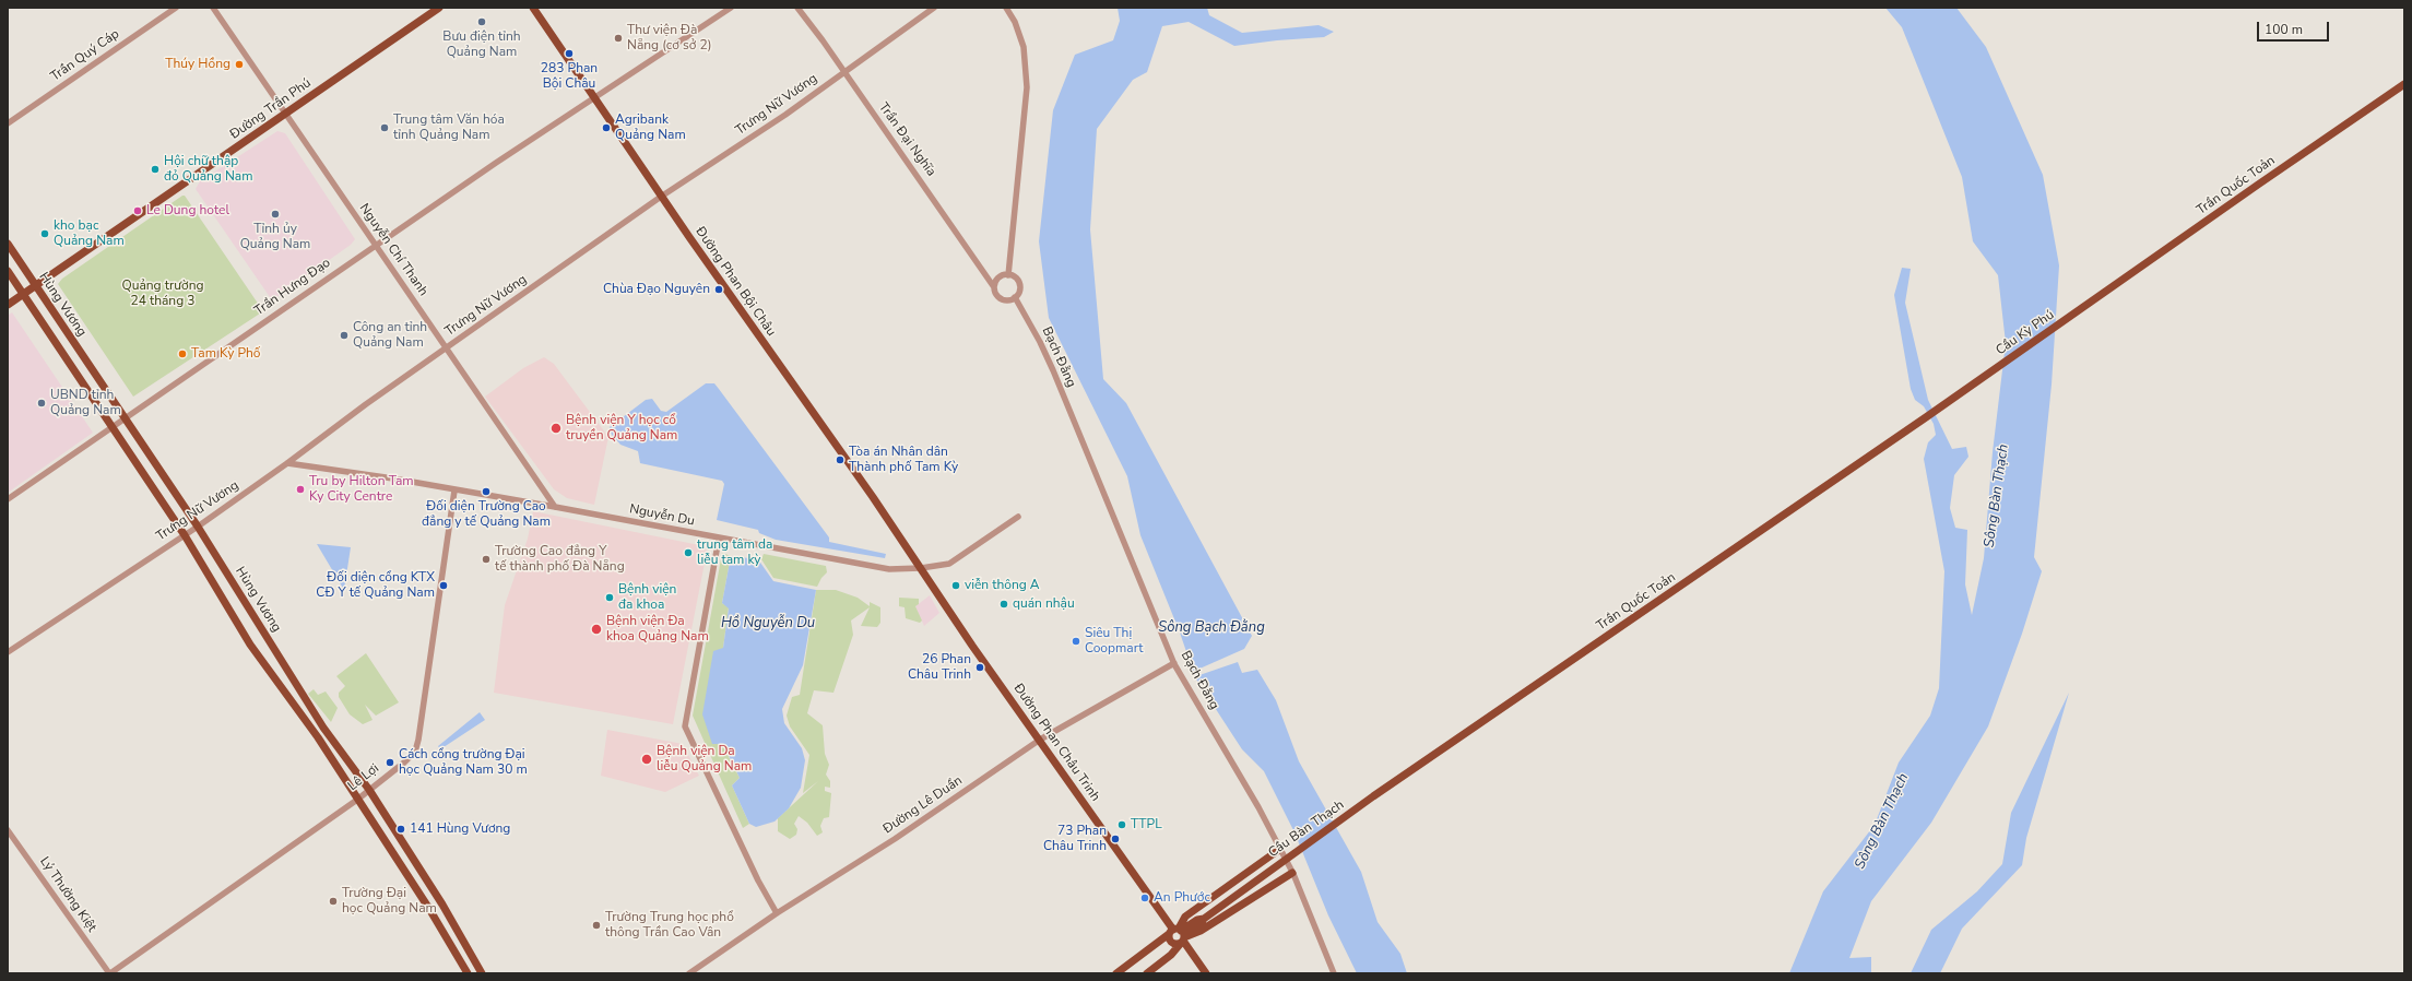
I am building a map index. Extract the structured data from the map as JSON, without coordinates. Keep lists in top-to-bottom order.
{
  "streets": {
    "main road": [
      "Đường Trần Phú",
      "Trần Quốc Toản",
      "Đường Phan Bội Châu",
      "Hùng Vương",
      "Cầu Kỳ Phú",
      "Đường Phan Châu Trinh",
      "Cầu Bàn Thạch"
    ],
    "street": [
      "Trần Quý Cáp",
      "Trưng Nữ Vương",
      "Trần Đại Nghĩa",
      "Nguyễn Chí Thanh",
      "Trần Hưng Đạo",
      "Bạch Đằng",
      "Nguyễn Du",
      "Lê Lợi",
      "Đường Lê Duẩn",
      "Lý Thường Kiệt"
    ]
  },
  "crossings": [
    ["Trưng Nữ Vương", "Trần Đại Nghĩa"],
    ["Trưng Nữ Vương", "Nguyễn Chí Thanh"],
    ["Trưng Nữ Vương", "Đường Phan Bội Châu"],
    ["Trưng Nữ Vương", "Hùng Vương"],
    ["Trưng Nữ Vương", "Nguyễn Du"],
    ["Đường Trần Phú", "Nguyễn Chí Thanh"],
    ["Đường Trần Phú", "Hùng Vương"],
    ["Trần Đại Nghĩa", "Bạch Đằng"],
    ["Trần Quốc Toản", "Cầu Kỳ Phú"],
    ["Trần Quốc Toản", "Cầu Bàn Thạch"],
    ["Nguyễn Chí Thanh", "Trần Hưng Đạo"],
    ["Nguyễn Chí Thanh", "Nguyễn Du"],
    ["Đường Phan Bội Châu", "Trần Hưng Đạo"],
    ["Đường Phan Bội Châu", "Nguyễn Du"],
    ["Đường Phan Bội Châu", "Đường Phan Châu Trinh"],
    ["Trần Hưng Đạo", "Hùng Vương"],
    ["Hùng Vương", "Lê Lợi"],
    ["Bạch Đằng", "Đường Lê Duẩn"],
    ["Nguyễn Du", "Đường Phan Châu Trinh"],
    ["Nguyễn Du", "Lê Lợi"],
    ["Đường Phan Châu Trinh", "Đường Lê Duẩn"],
    ["Đường Phan Châu Trinh", "Cầu Bàn Thạch"],
    ["Lê Lợi", "Lý Thường Kiệt"]
  ],
  "water": ["Sông Bàn Thạch", "Hồ Nguyễn Du", "Sông Bạch Đằng"],
  "parks": ["Quảng trường 24 tháng 3"],
  "places": [
    "Bưu điện tỉnh Quảng Nam",
    "Thư viện Đà Nẵng (cơ sở 2)",
    "283 Phan Bội Châu",
    "Thúy Hồng",
    "Trung tâm Văn hóa tỉnh Quảng Nam",
    "Agribank Quảng Nam",
    "Hội chữ thập đỏ Quảng Nam",
    "Le Dung hotel",
    "Tỉnh ủy Quảng Nam",
    "kho bạc Quảng Nam",
    "Chùa Đạo Nguyên",
    "Công an tỉnh Quảng Nam",
    "Tam Kỳ Phố",
    "UBND tỉnh Quảng Nam",
    "Bệnh viện Y học cổ truyền Quảng Nam",
    "Tòa án Nhân dân Thành phố Tam Kỳ",
    "Tru by Hilton Tam Ky City Centre",
    "Đối diện Trường Cao đẳng y tế Quảng Nam",
    "trung tâm da liễu tam kỳ",
    "Trường Cao đẳng Y tế thành phố Đà Nẵng",
    "Đối diện cổng KTX CĐ Y tế Quảng Nam",
    "viễn thông A",
    "Bệnh viện đa khoa",
    "quán nhậu",
    "Bệnh viện Đa khoa Quảng Nam",
    "Siêu Thị Coopmart",
    "26 Phan Châu Trinh",
    "Bệnh viện Da liễu Quảng Nam",
    "Cách cổng trường Đại học Quảng Nam 30 m",
    "TTPL",
    "141 Hùng Vương",
    "73 Phan Châu Trinh",
    "An Phước",
    "Trường Đại học Quảng Nam",
    "Trường Trung học phổ thông Trần Cao Vân"
  ],
  "scale_bar": "100 m"
}
